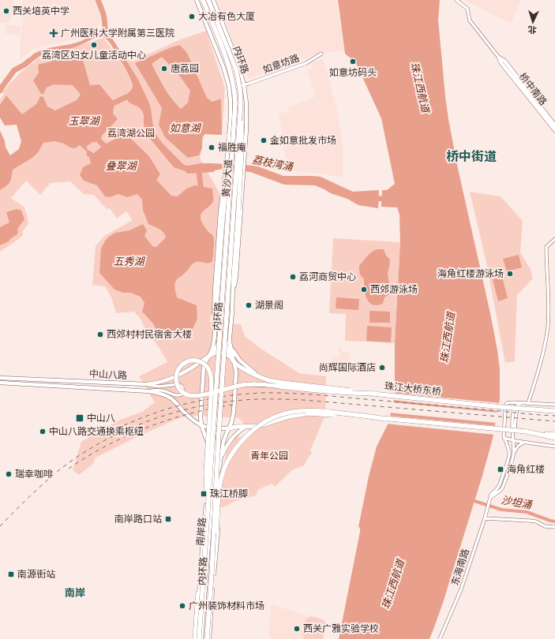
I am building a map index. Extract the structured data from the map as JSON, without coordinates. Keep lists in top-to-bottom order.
{
  "streets": {
    "highway": ["内环路", "黄沙大道", "珠江大桥东桥"],
    "main road": ["桥中南路", "中山八路", "南岸路"],
    "street": ["如意坊路", "东海南路"]
  },
  "crossings": [
    ["内环路", "黄沙大道"],
    ["内环路", "南岸路"],
    ["如意坊路", "黄沙大道"],
    ["黄沙大道", "中山八路"],
    ["中山八路", "南岸路"],
    ["珠江大桥东桥", "南岸路"]
  ],
  "districts": ["桥中街道", "南岸"],
  "water": [
    "珠江西航道",
    "玉翠湖",
    "如意湖",
    "荔枝湾涌",
    "叠翠湖",
    "五秀湖",
    "沙坦涌"
  ],
  "parks": ["荔湾湖公园", "青年公园"],
  "places": {
    "other": [
      "西关培英中学",
      "大冶有色大厦",
      "荔湾区妇女儿童活动中心",
      "如意坊码头",
      "唐荔园",
      "金如意批发市场",
      "福胜庵",
      "海角红楼游泳场",
      "荔河商贸中心",
      "西郊游泳场",
      "湖景阁",
      "西郊村村民宿舍大楼",
      "尚辉国际酒店",
      "中山八路交通换乘枢纽",
      "瑞幸咖啡",
      "广州装饰材料市场",
      "西关广雅实验学校"
    ],
    "health": ["广州医科大学附属第三医院"],
    "transit": [
      "中山八",
      "海角红楼",
      "珠江桥脚",
      "南岸路口站",
      "南源街站"
    ]
  },
  "north": "bottom"
}
